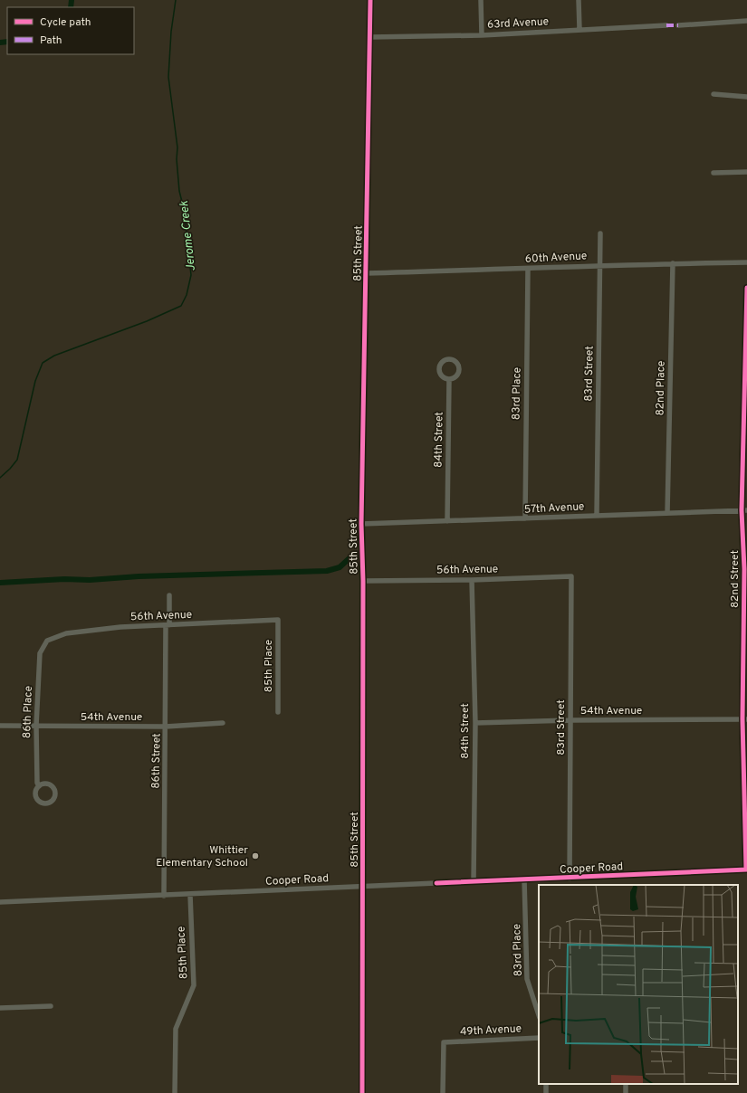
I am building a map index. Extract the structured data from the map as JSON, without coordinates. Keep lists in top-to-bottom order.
{
  "streets": {
    "street": [
      "63rd Avenue",
      "85th Street",
      "60th Avenue",
      "83rd Street",
      "82nd Place",
      "83rd Place",
      "84th Street",
      "57th Avenue",
      "56th Avenue",
      "82nd Street",
      "85th Place",
      "54th Avenue",
      "86th Place",
      "86th Street",
      "Cooper Road",
      "49th Avenue"
    ]
  },
  "crossings": [
    ["63rd Avenue", "85th Street"],
    ["85th Street", "60th Avenue"],
    ["85th Street", "57th Avenue"],
    ["85th Street", "56th Avenue"],
    ["85th Street", "Cooper Road"],
    ["60th Avenue", "83rd Street"],
    ["60th Avenue", "82nd Place"],
    ["60th Avenue", "83rd Place"],
    ["83rd Street", "57th Avenue"],
    ["83rd Street", "56th Avenue"],
    ["83rd Street", "54th Avenue"],
    ["83rd Street", "Cooper Road"],
    ["82nd Place", "57th Avenue"],
    ["83rd Place", "57th Avenue"],
    ["83rd Place", "Cooper Road"],
    ["84th Street", "57th Avenue"],
    ["84th Street", "56th Avenue"],
    ["84th Street", "54th Avenue"],
    ["84th Street", "Cooper Road"],
    ["57th Avenue", "82nd Street"],
    ["56th Avenue", "85th Place"],
    ["56th Avenue", "86th Place"],
    ["56th Avenue", "86th Street"],
    ["82nd Street", "54th Avenue"],
    ["82nd Street", "Cooper Road"],
    ["85th Place", "Cooper Road"],
    ["54th Avenue", "86th Place"],
    ["54th Avenue", "86th Street"],
    ["86th Street", "Cooper Road"]
  ],
  "water": ["Jerome Creek"],
  "places": ["Whittier Elementary School"],
  "legend": ["Cycle path", "Path"]
}
